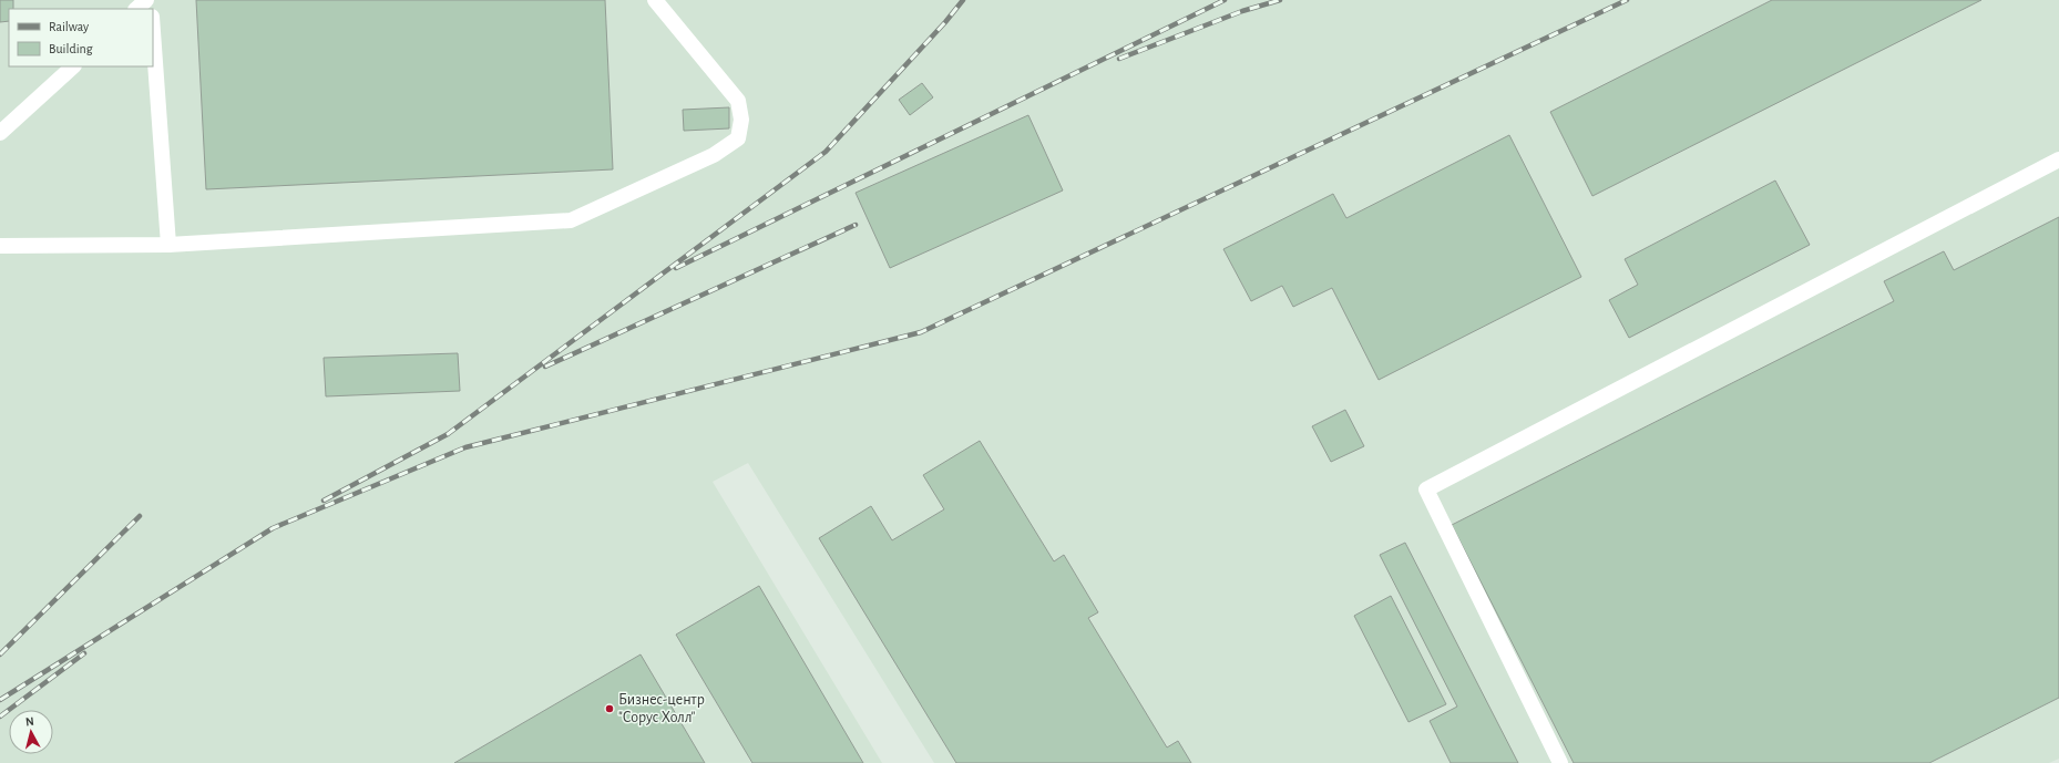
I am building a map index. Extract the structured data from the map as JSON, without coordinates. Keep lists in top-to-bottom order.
{
  "places": ["Бизнес-центр \"Сорус Холл\""],
  "legend": ["Railway", "Building"],
  "north": "top"
}
